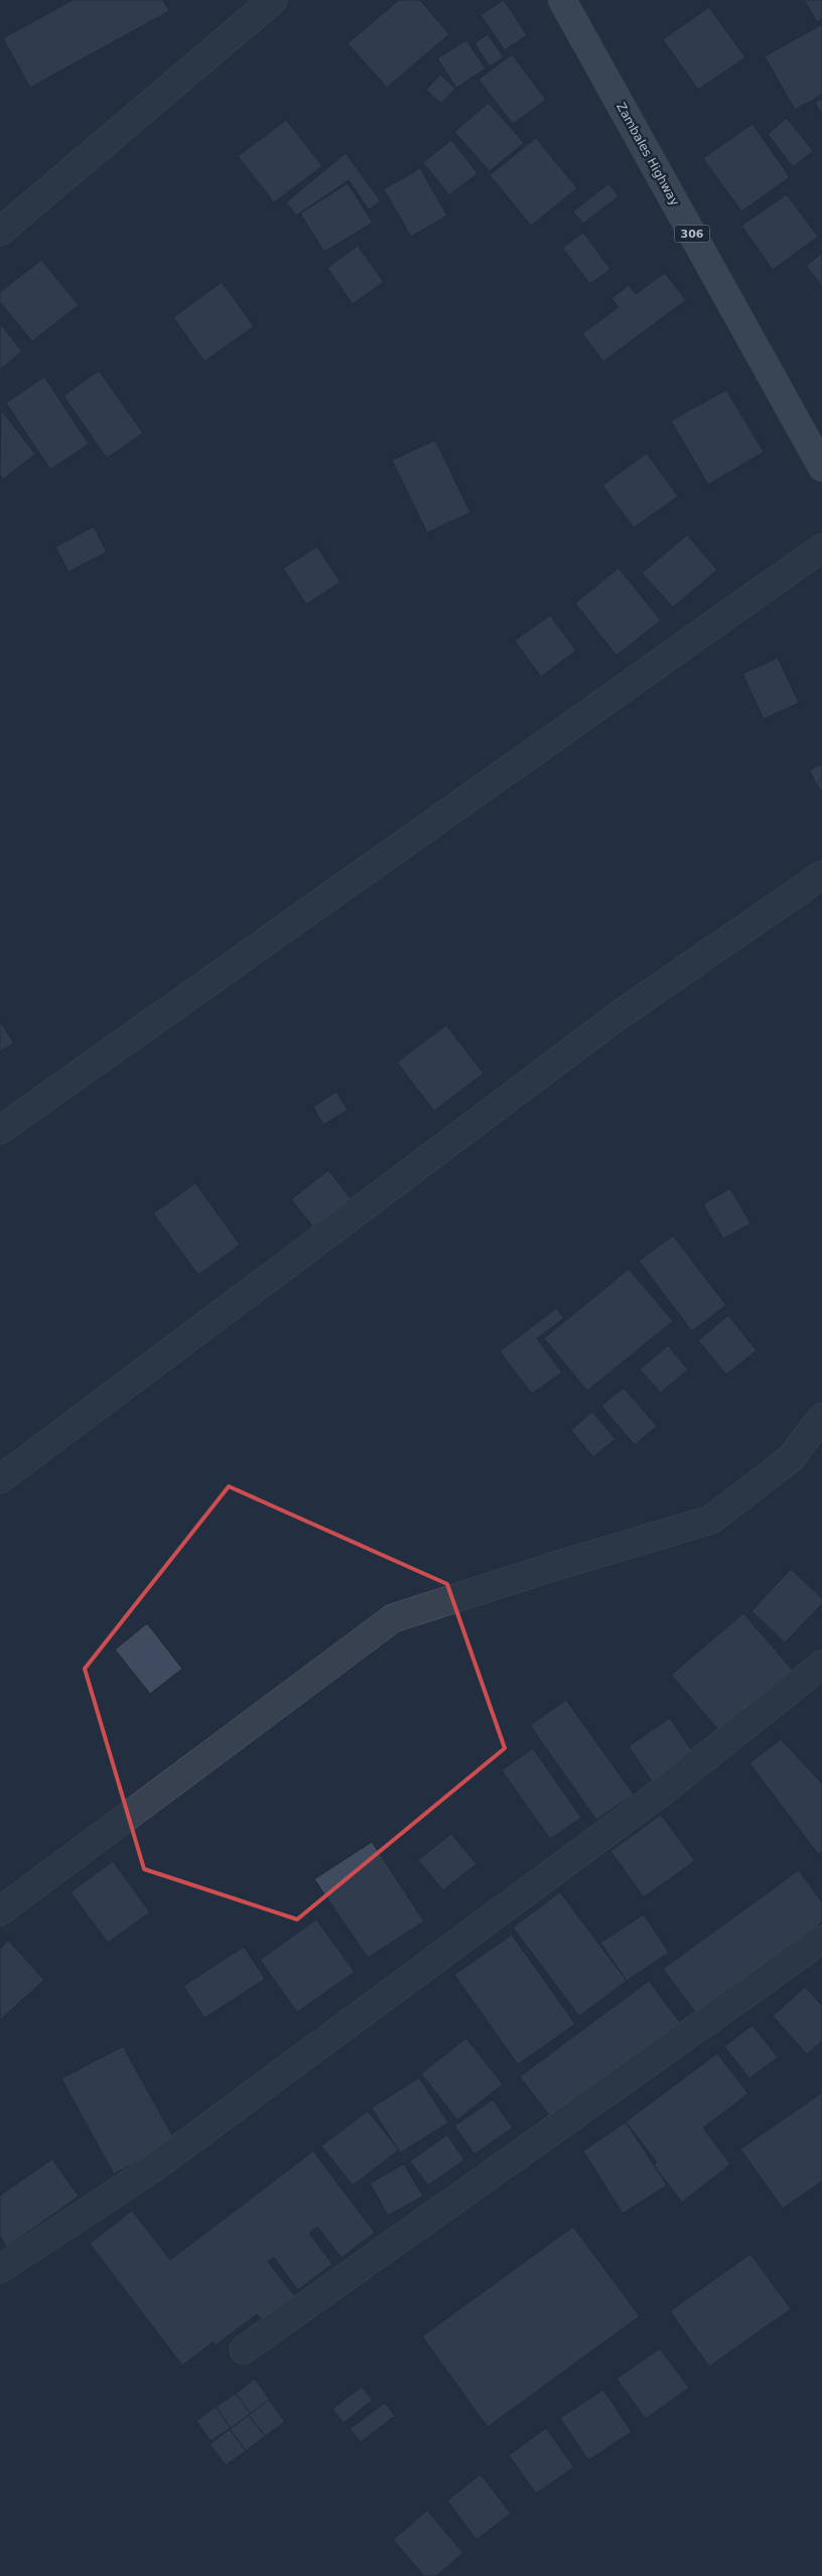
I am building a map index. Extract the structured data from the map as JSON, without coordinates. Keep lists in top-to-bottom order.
{
  "streets": {
    "main road": ["Zambales Highway", "306"]
  }
}
